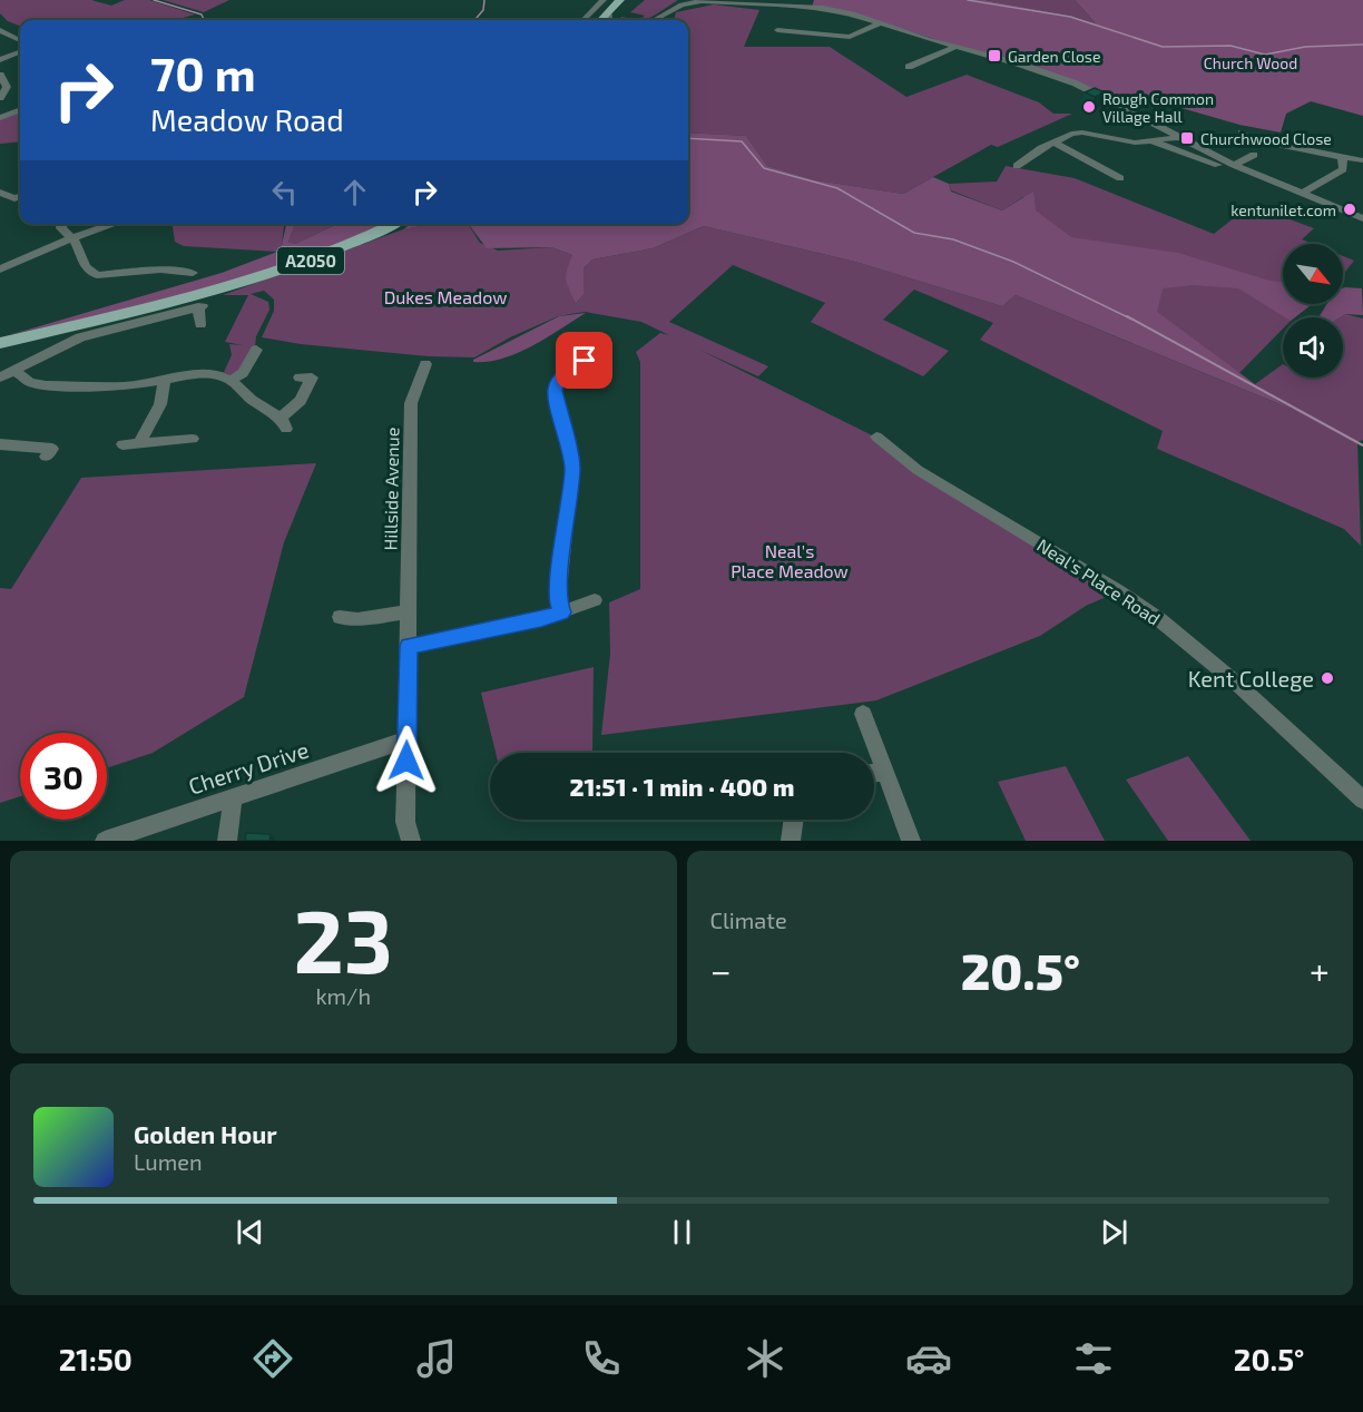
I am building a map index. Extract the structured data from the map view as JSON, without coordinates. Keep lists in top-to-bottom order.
{
  "streets": {
    "main road": ["A2050"],
    "street": ["Hillside Avenue", "Neal's Place Road", "Cherry Drive"]
  },
  "crossings": [
    ["Hillside Avenue", "Cherry Drive"]
  ],
  "parks": ["Church Wood", "Dukes Meadow", "Neal's Place Meadow"],
  "places": {
    "transit": ["Garden Close", "Churchwood Close"],
    "other": ["Rough Common Village Hall", "kentunilet.com", "Kent College"]
  },
  "north": "bottom right",
  "page": {
    "turn": ["70 m", "Meadow Road"],
    "limit": "30",
    "trip": "21:51 · 1 min · 400 m",
    "tile": [
      ["23", "km/h"],
      "Climate"
    ],
    "heat": ["−", "20.5°", "+"],
    "song": ["Golden Hour", "Lumen"],
    "tabs": ["21:50", "20.5°"]
  }
}
